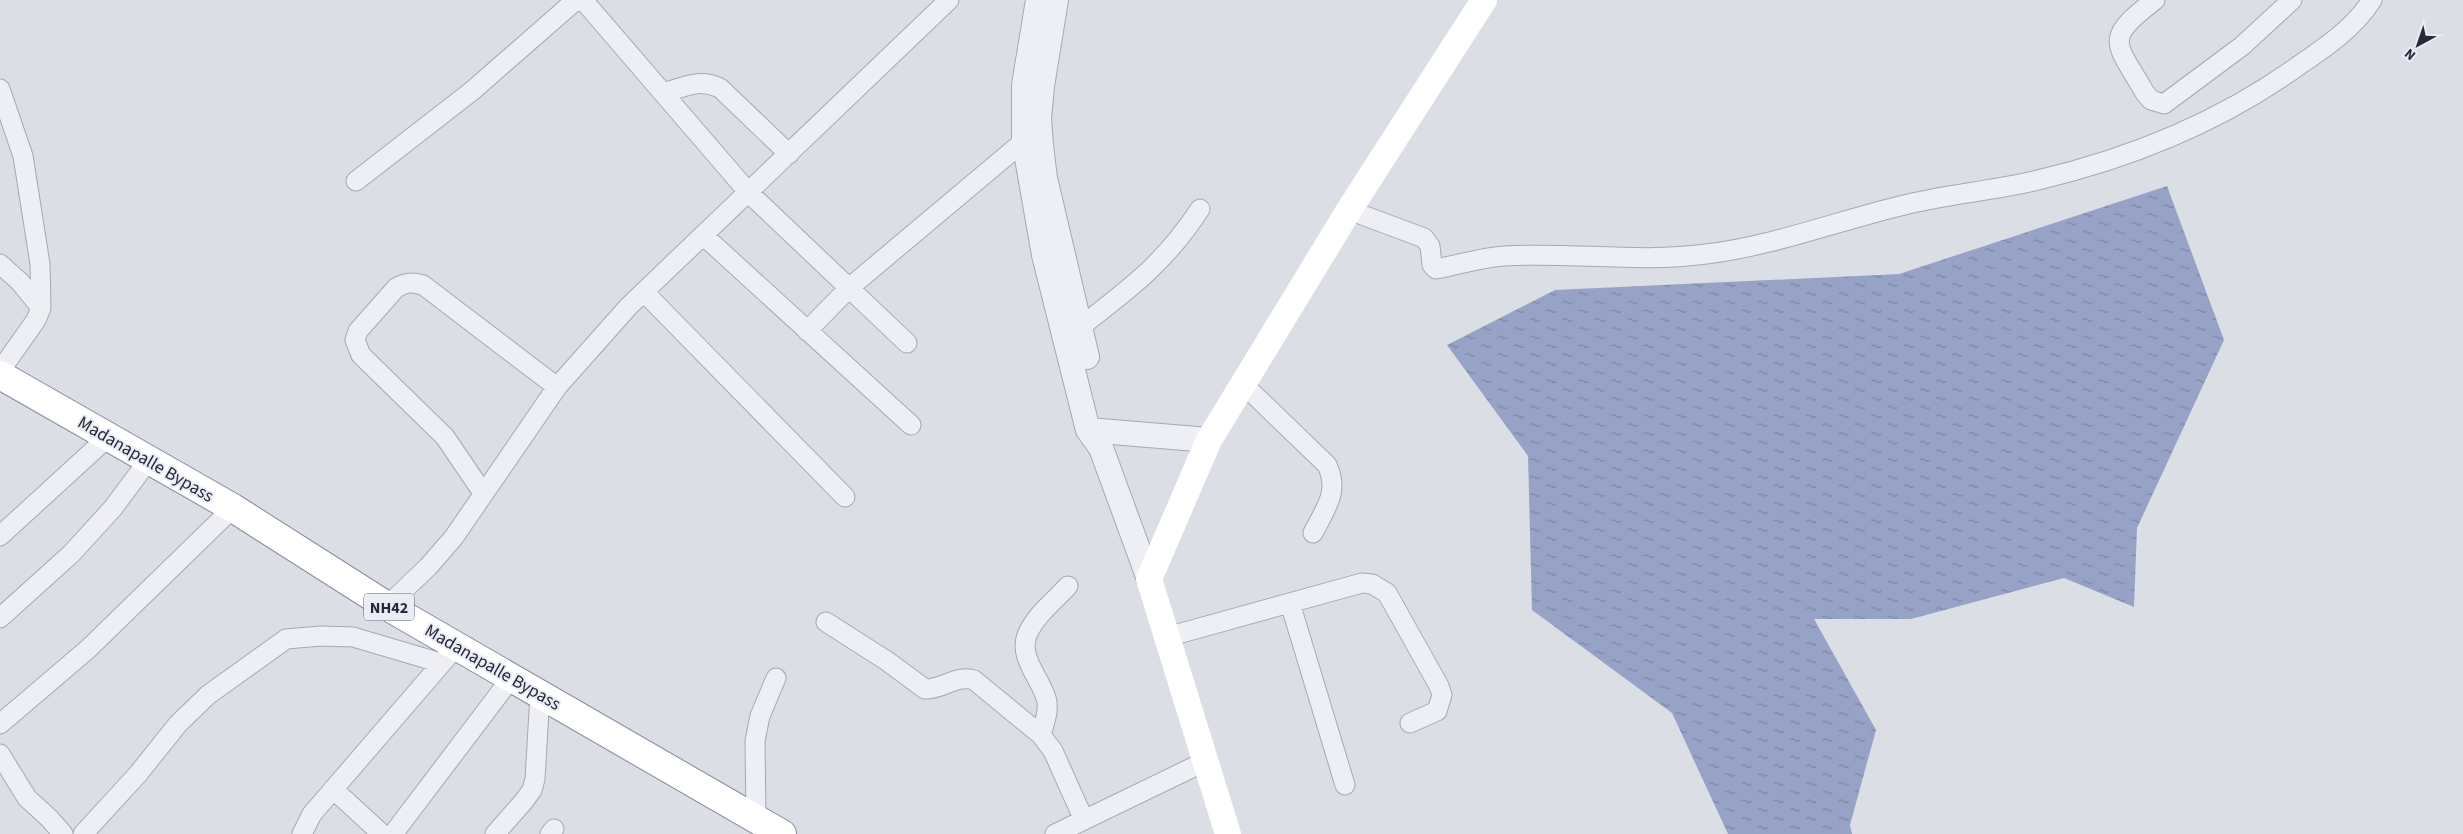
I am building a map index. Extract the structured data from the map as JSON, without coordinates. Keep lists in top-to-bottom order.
{
  "streets": {
    "highway": ["Madanapalle Bypass", "NH42"]
  },
  "north": "bottom left"
}
